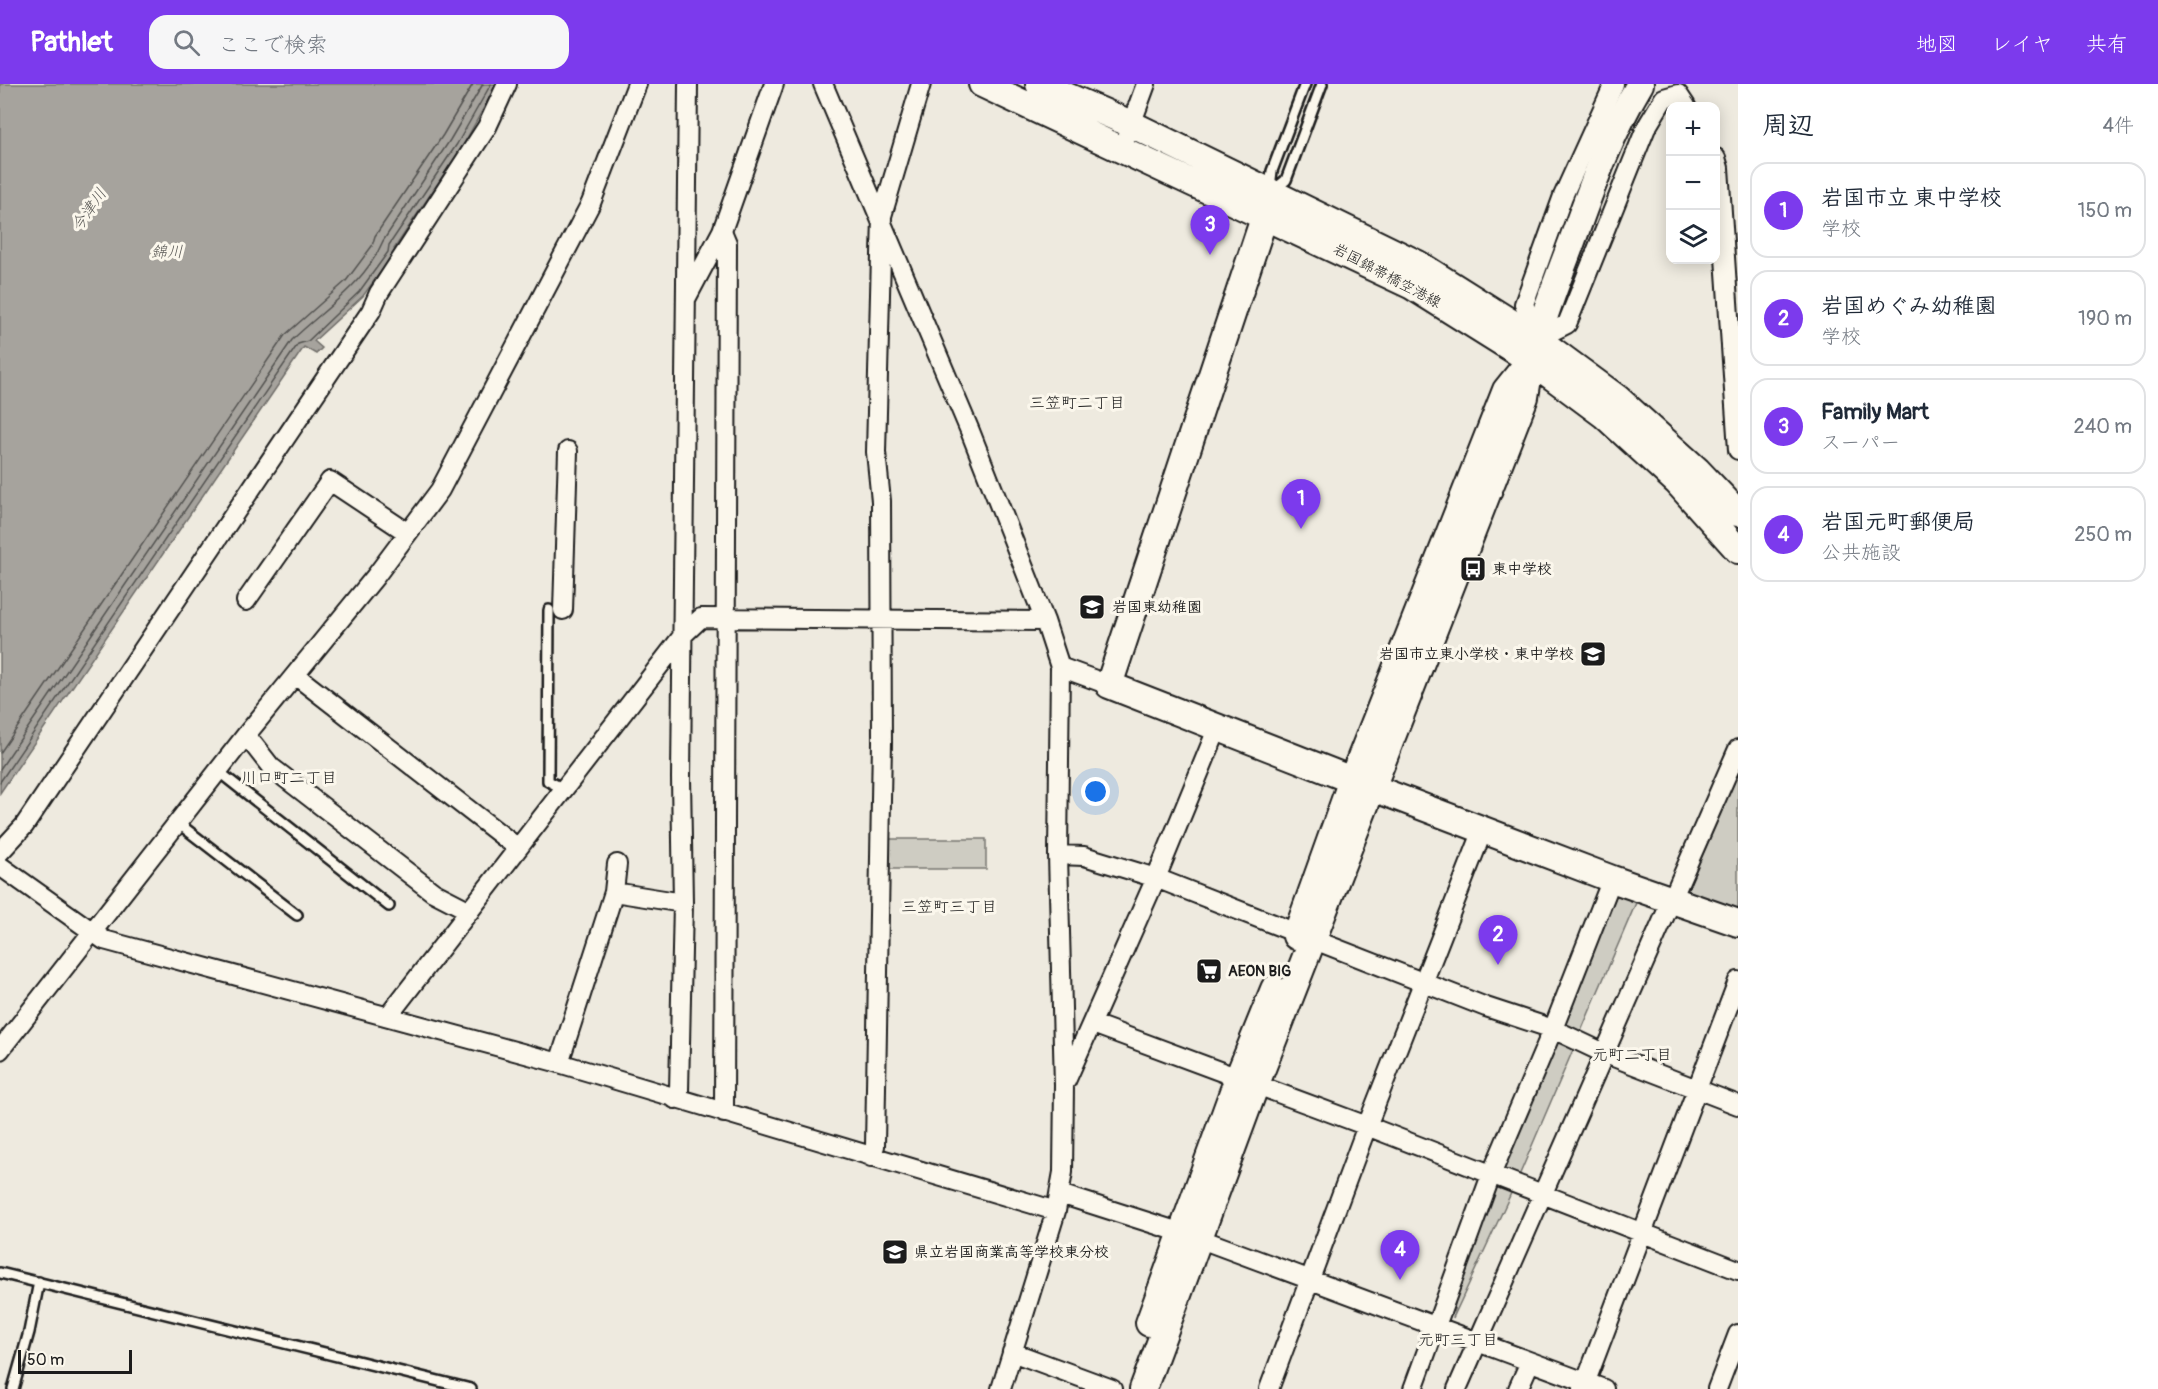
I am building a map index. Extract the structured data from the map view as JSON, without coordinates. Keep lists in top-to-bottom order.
{
  "streets": {
    "street": ["岩国錦帯橋空港線"]
  },
  "districts": [
    "三笠町二丁目",
    "川口町二丁目",
    "三笠町三丁目",
    "元町二丁目",
    "元町三丁目"
  ],
  "water": ["今津川", "錦川"],
  "places": {
    "bus stop": ["東中学校"],
    "school or university": ["岩国東幼稚園", "岩国市立東小学校・東中学校", "県立岩国商業高等学校東分校"],
    "supermarket": ["AEON BIG"]
  },
  "scale_bar": "50 m",
  "page": {
    "header": "Pathlet",
    "search": "ここで検索",
    "nav": ["地図", "レイヤ", "共有"],
    "heading": ["周辺", "4件"],
    "map_buttons": ["+", "−"],
    "list": [
      {
        "mark": "1",
        "name": "岩国市立 東中学校",
        "note": "学校",
        "value": "150 m"
      },
      {
        "mark": "2",
        "name": "岩国めぐみ幼稚園",
        "note": "学校",
        "value": "190 m"
      },
      {
        "mark": "3",
        "name": "Family Mart",
        "note": "スーパー",
        "value": "240 m"
      },
      {
        "mark": "4",
        "name": "岩国元町郵便局",
        "note": "公共施設",
        "value": "250 m"
      }
    ],
    "pins": [
      "3",
      "1",
      "2",
      "4"
    ],
    "scale": "50 m"
  }
}
